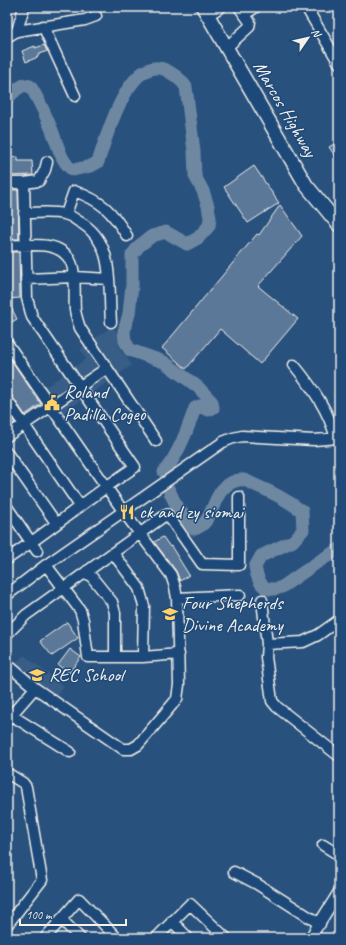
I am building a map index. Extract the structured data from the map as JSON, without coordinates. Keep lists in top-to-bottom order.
{
  "streets": {
    "main road": ["Marcos Highway"]
  },
  "places": {
    "public building": ["Roland Padilla Cogeo"],
    "restaurant": ["ck and zy siomai"],
    "school or university": ["Four Shepherds Divine Academy", "REC School"]
  },
  "scale_bar": "100 m",
  "north": "top right"
}
